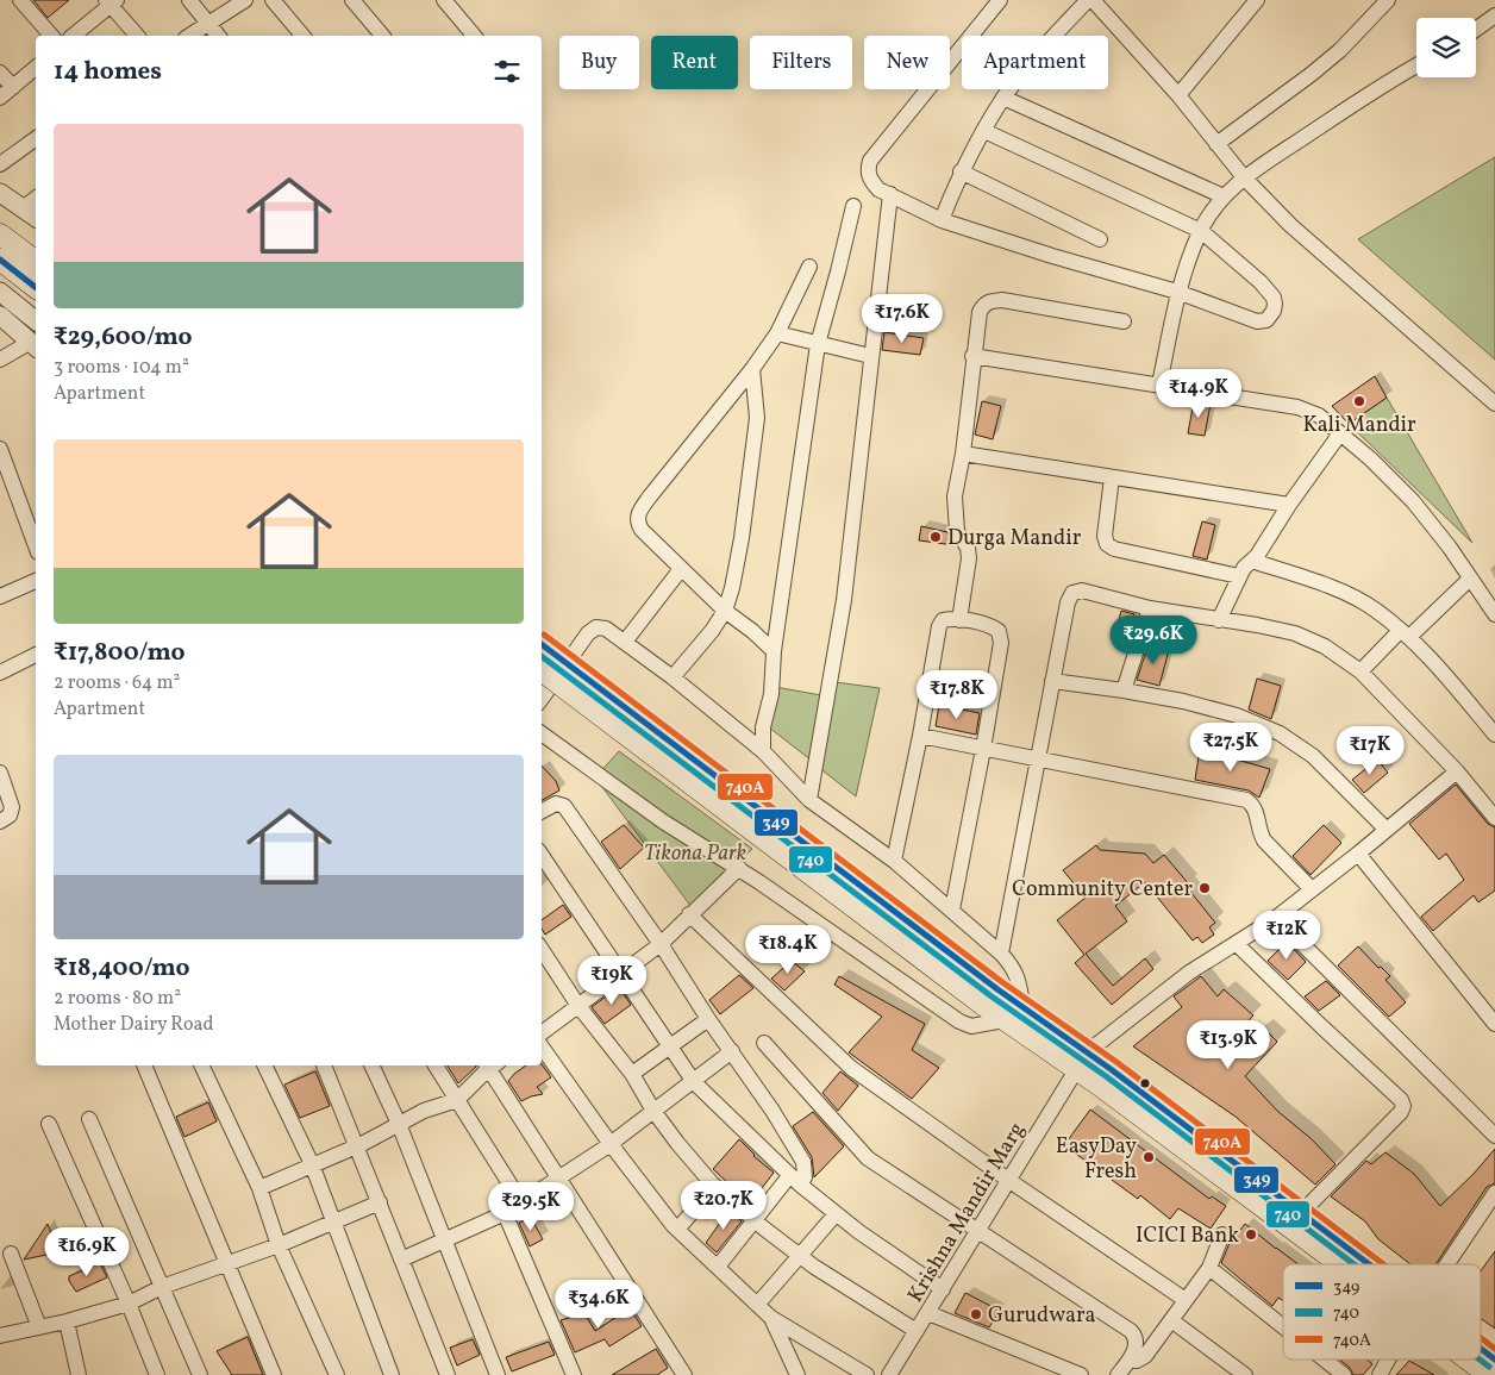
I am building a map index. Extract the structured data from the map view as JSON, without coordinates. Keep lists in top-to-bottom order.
{
  "streets": {
    "street": ["Krishna Mandir Marg"]
  },
  "parks": ["Tikona Park"],
  "places": [
    "Kali Mandir",
    "Durga Mandir",
    "Community Center",
    "EasyDay Fresh",
    "ICICI Bank",
    "Gurudwara"
  ],
  "lines": ["transit line 349", "transit line 740A", "transit line 740"],
  "legend": ["349", "740", "740A"],
  "page": {
    "chip": [
      "Buy",
      "Rent",
      "Filters",
      "New",
      "Apartment"
    ],
    "heading": "14 homes",
    "list": [
      {
        "name": "₹29,600/mo",
        "note": "3 rooms · 104 m² · Apartment"
      },
      {
        "name": "₹17,800/mo",
        "note": "2 rooms · 64 m² · Apartment"
      },
      {
        "name": "₹18,400/mo",
        "note": "2 rooms · 80 m² · Mother Dairy Road"
      }
    ],
    "price": [
      "₹17.6K",
      "₹14.9K",
      "₹29.6K",
      "₹17.8K",
      "₹27.5K",
      "₹17K",
      "₹12K",
      "₹18.4K",
      "₹19K",
      "₹13.9K",
      "₹20.7K",
      "₹29.5K",
      "₹16.9K",
      "₹34.6K"
    ]
  }
}
